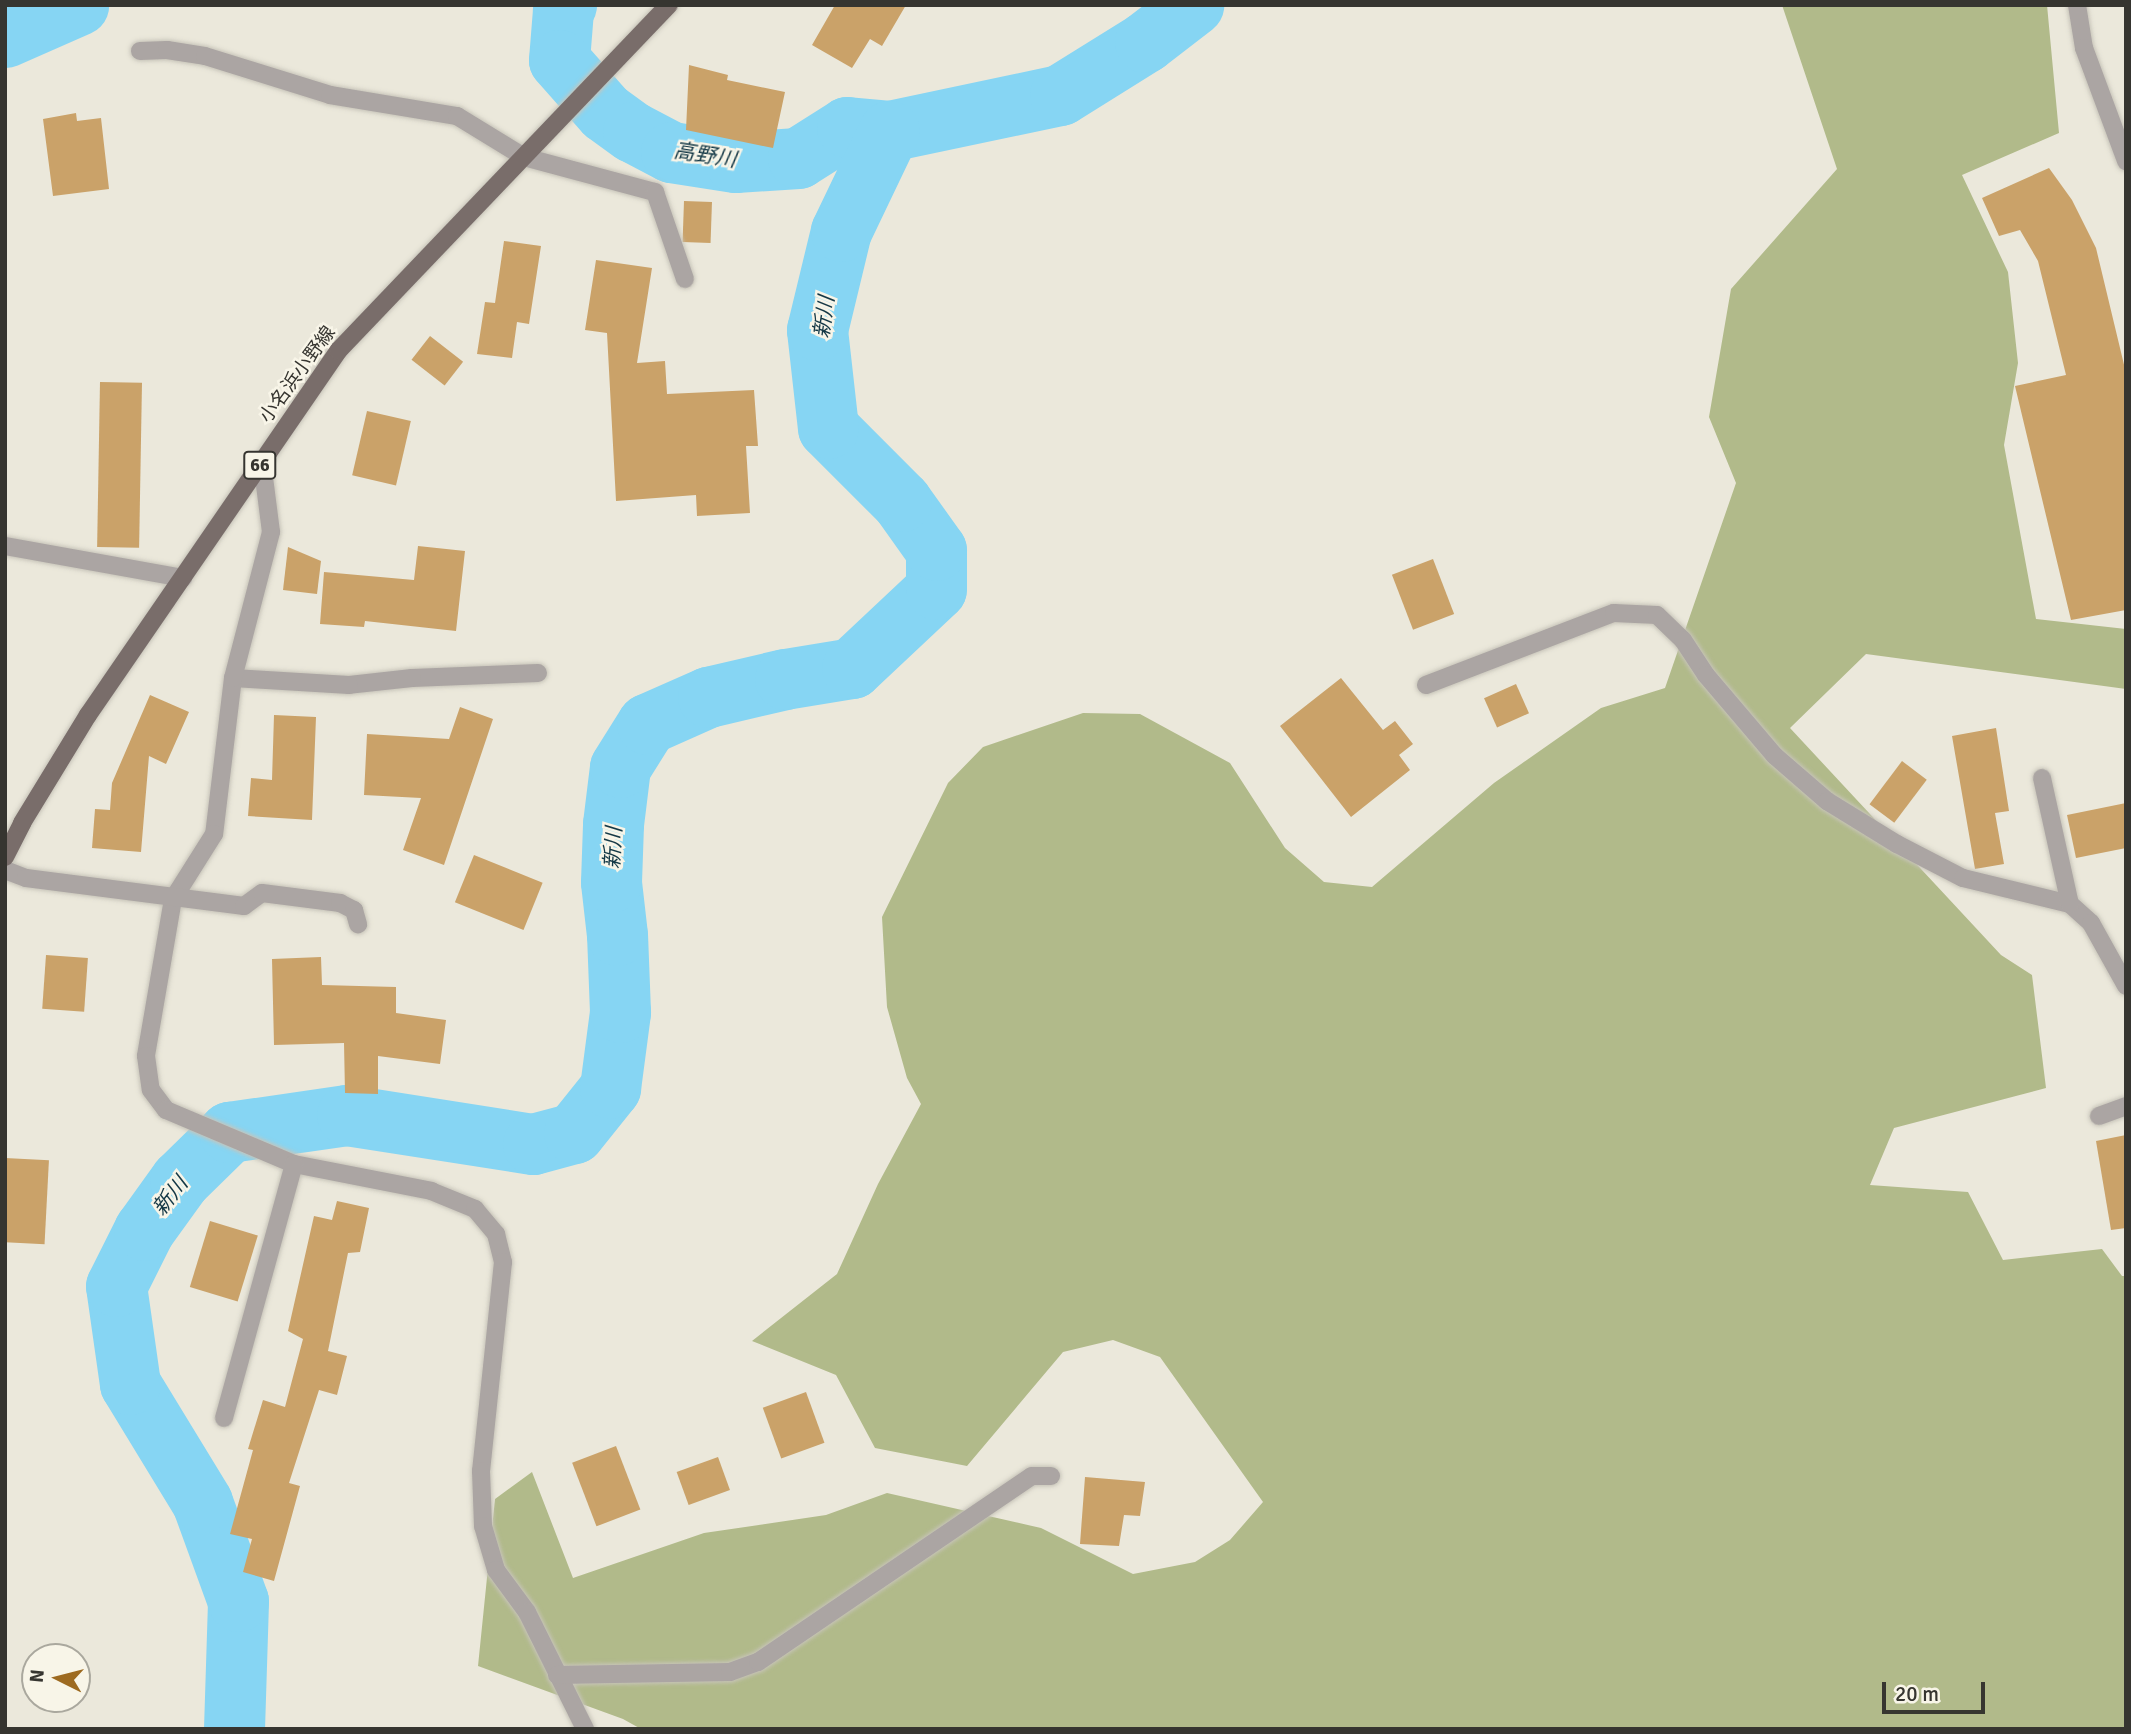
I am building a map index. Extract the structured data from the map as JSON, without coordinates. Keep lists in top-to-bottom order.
{
  "streets": {
    "main road": ["小名浜小野線", "66"]
  },
  "water": ["高野川", "新川"],
  "scale_bar": "20 m",
  "north": "left"
}
